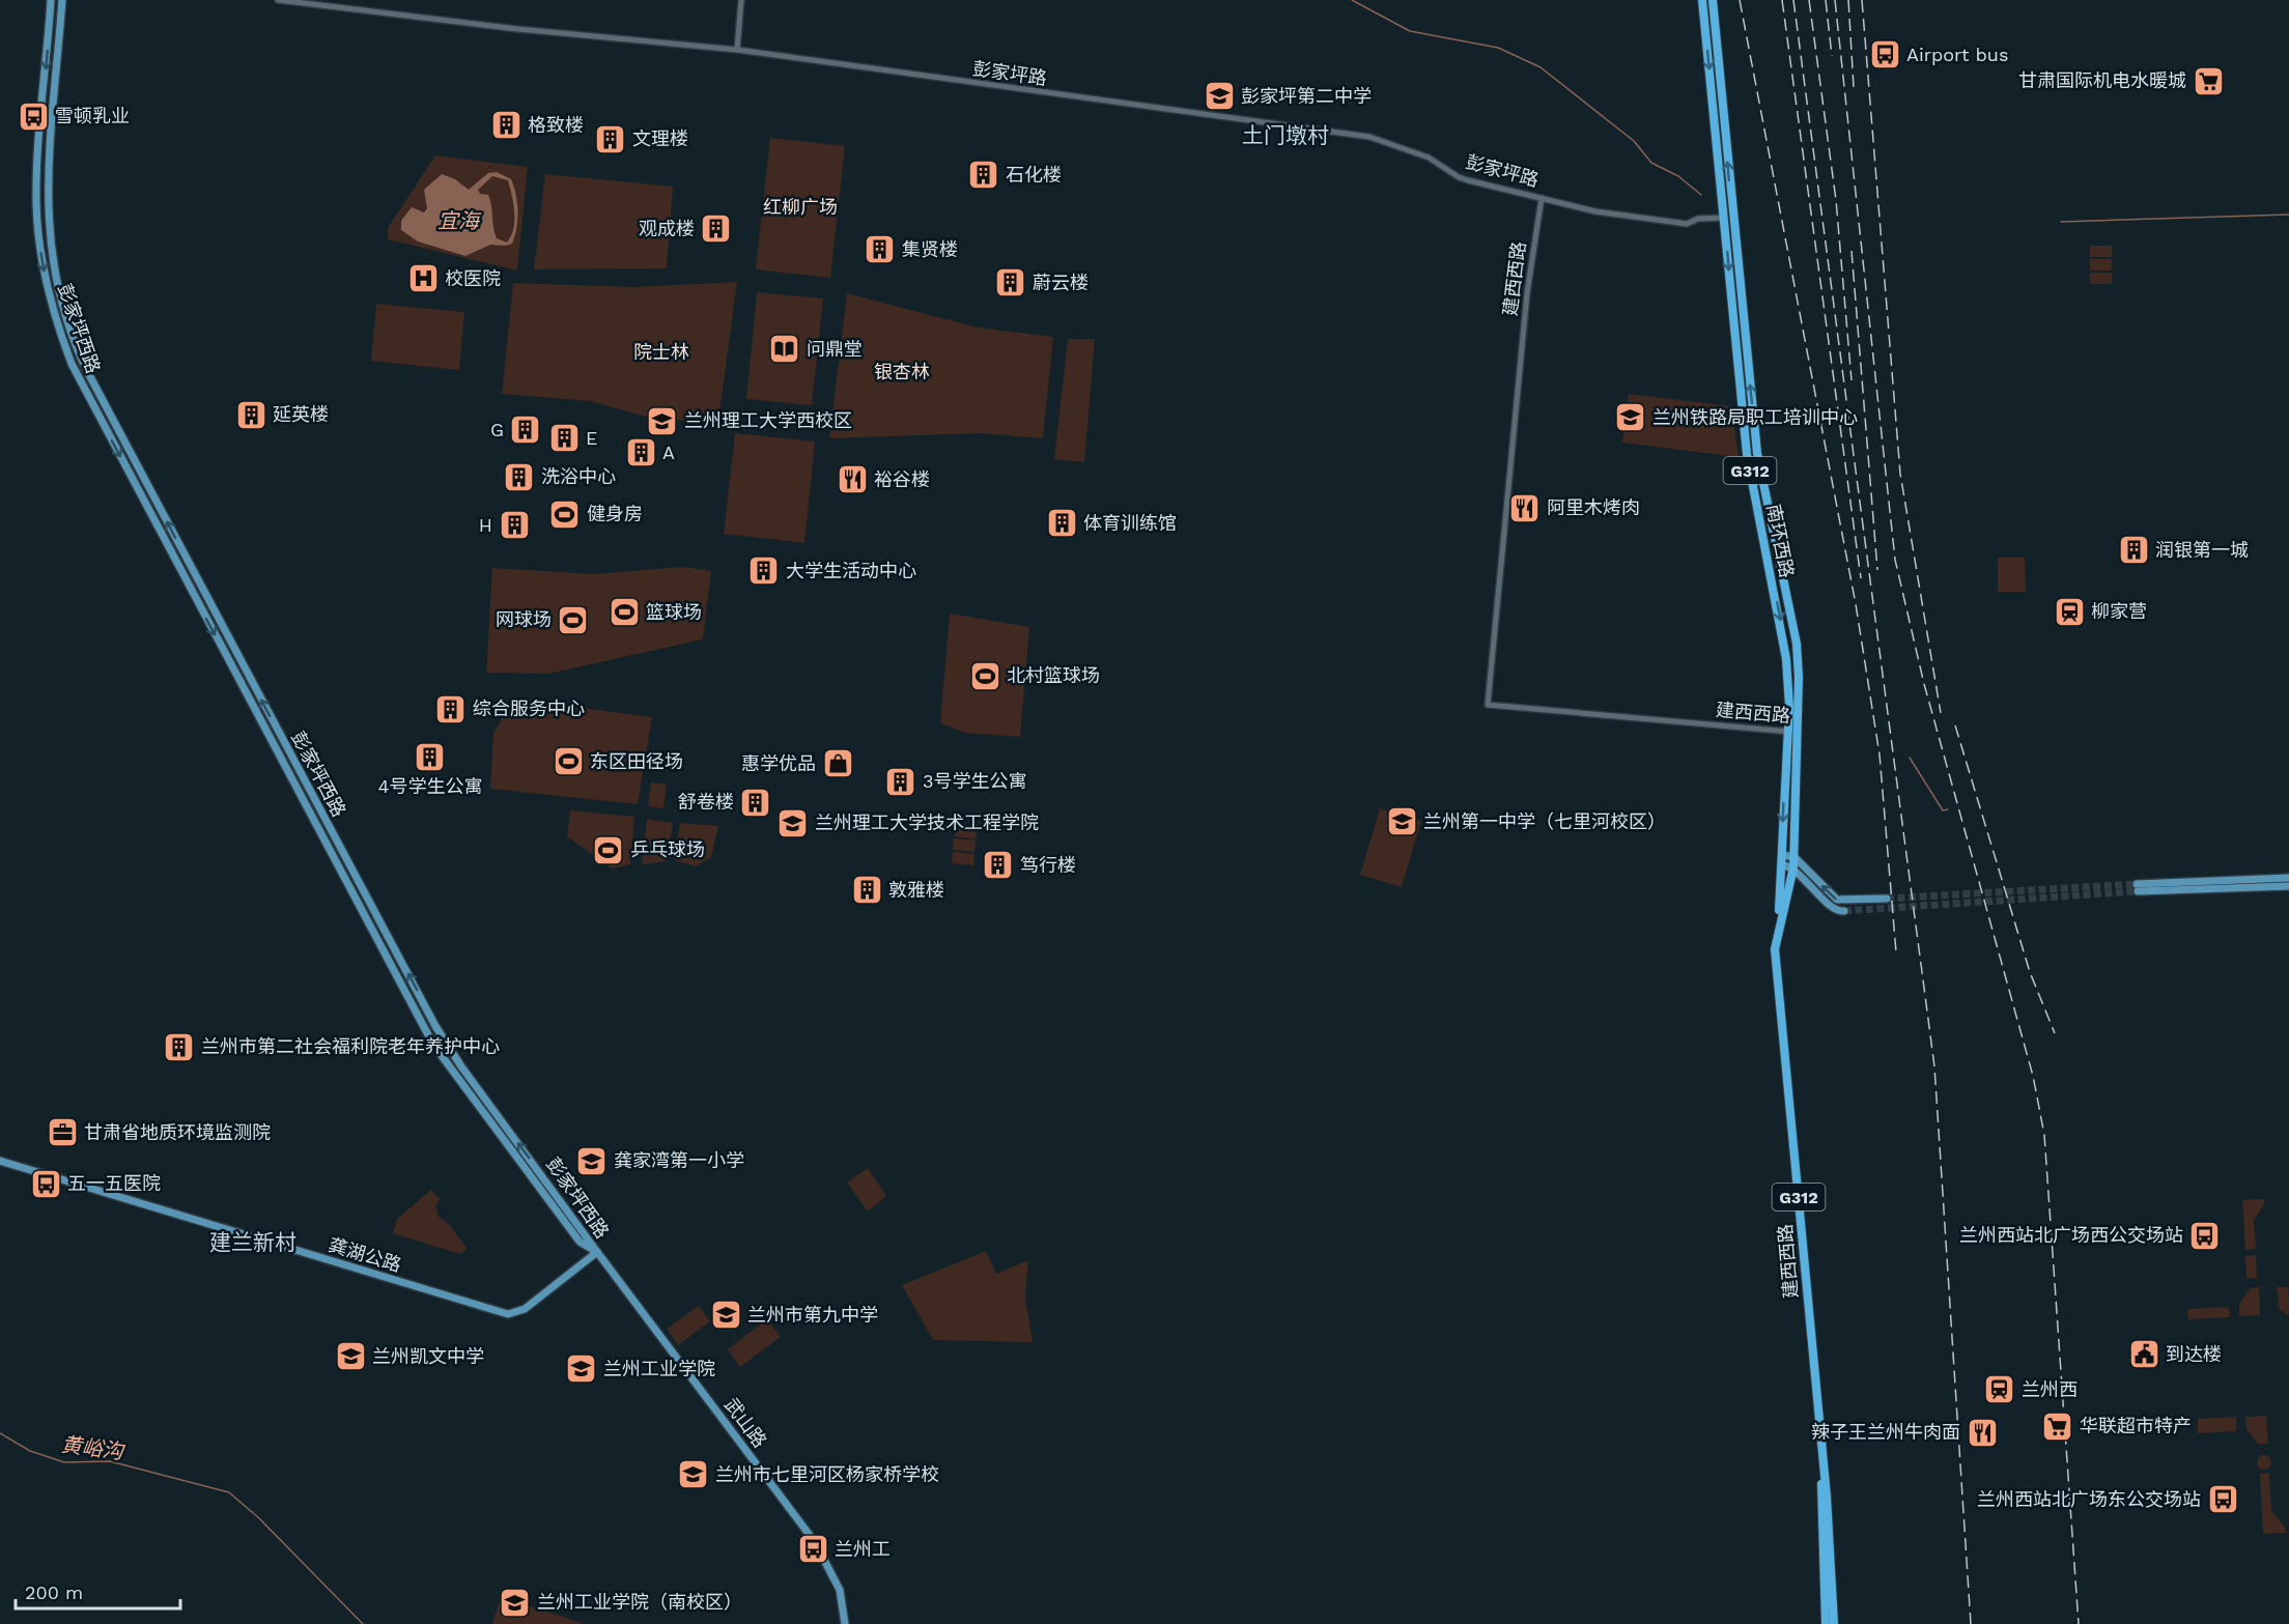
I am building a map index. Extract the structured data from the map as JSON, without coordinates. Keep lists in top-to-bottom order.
{
  "streets": {
    "highway": ["建西西路", "G312", "南环西路"],
    "main road": ["彭家坪西路", "龚湖公路", "武山路"],
    "street": ["彭家坪路"]
  },
  "crossings": [
    ["彭家坪路", "建西西路"],
    ["彭家坪路", "南环西路"],
    ["建西西路", "南环西路"],
    ["彭家坪西路", "龚湖公路"],
    ["彭家坪西路", "武山路"],
    ["龚湖公路", "武山路"]
  ],
  "districts": ["土门墩村", "建兰新村"],
  "water": ["宜海", "黄峪沟"],
  "parks": ["红柳广场", "院士林", "银杏林"],
  "places": {
    "bus stop": [
      "Airport bus",
      "雪顿乳业",
      "五一五医院",
      "兰州西站北广场西公交场站",
      "兰州西站北广场东公交场站",
      "兰州工"
    ],
    "supermarket": ["甘肃国际机电水暖城", "华联超市特产"],
    "school or university": [
      "彭家坪第二中学",
      "兰州铁路局职工培训中心",
      "兰州理工大学西校区",
      "兰州第一中学（七里河校区）",
      "兰州理工大学技术工程学院",
      "龚家湾第一小学",
      "兰州市第九中学",
      "兰州凯文中学",
      "兰州工业学院",
      "兰州市七里河区杨家桥学校",
      "兰州工业学院（南校区）"
    ],
    "building": [
      "格致楼",
      "文理楼",
      "石化楼",
      "观成楼",
      "集贤楼",
      "蔚云楼",
      "延英楼",
      "G",
      "E",
      "A",
      "洗浴中心",
      "体育训练馆",
      "H",
      "润银第一城",
      "大学生活动中心",
      "综合服务中心",
      "4号学生公寓",
      "3号学生公寓",
      "舒卷楼",
      "笃行楼",
      "敦雅楼",
      "兰州市第二社会福利院老年养护中心"
    ],
    "hospital": ["校医院"],
    "library": ["问鼎堂"],
    "restaurant": ["裕谷楼", "阿里木烤肉", "辣子王兰州牛肉面"],
    "sports": [
      "健身房",
      "篮球场",
      "网球场",
      "北村篮球场",
      "东区田径场",
      "乒乓球场"
    ],
    "station": ["柳家营", "兰州西"],
    "shop": ["惠学优品"],
    "office": ["甘肃省地质环境监测院"],
    "public building": ["到达楼"]
  },
  "scale_bar": "200 m"
}
